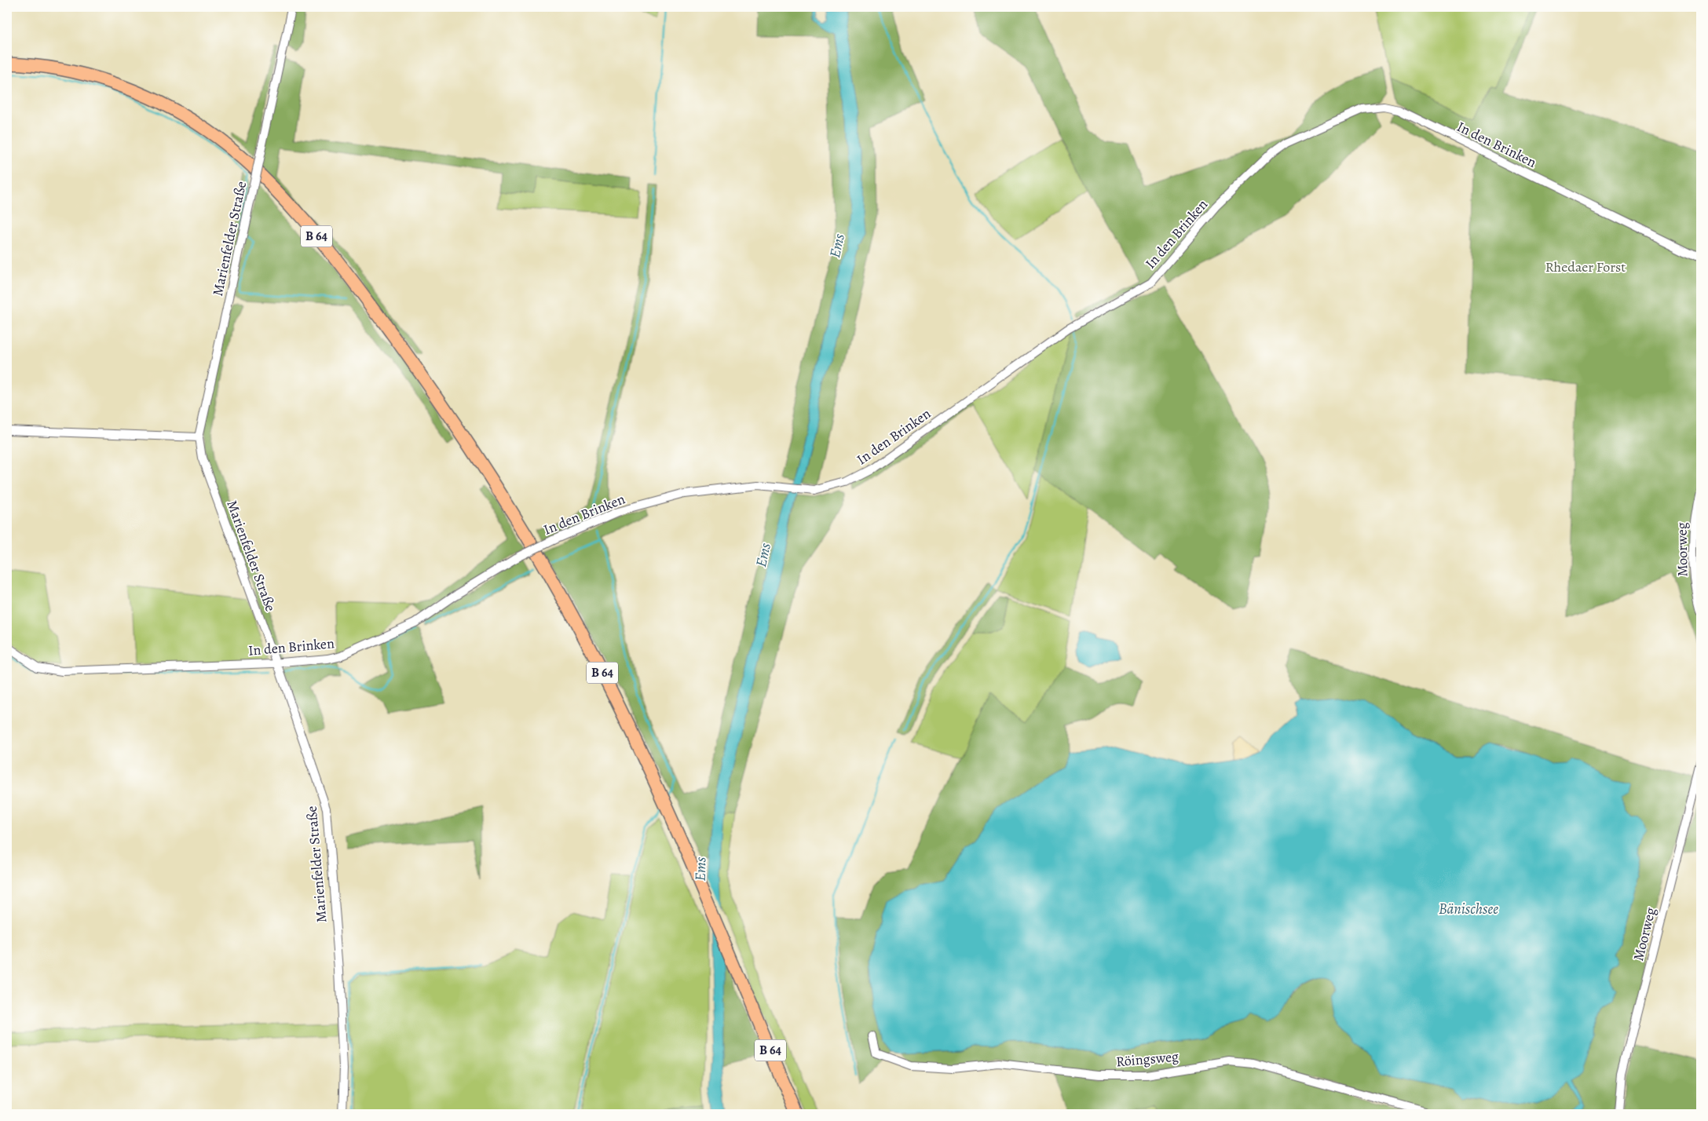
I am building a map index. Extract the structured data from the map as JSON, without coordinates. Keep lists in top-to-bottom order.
{
  "streets": {
    "main road": ["B 64"],
    "street": [
      "In den Brinken",
      "Marienfelder Straße",
      "Moorweg",
      "Röingsweg"
    ]
  },
  "crossings": [
    ["In den Brinken", "Marienfelder Straße"]
  ],
  "water": ["Ems", "Bänischsee"],
  "parks": ["Rhedaer Forst"]
}
